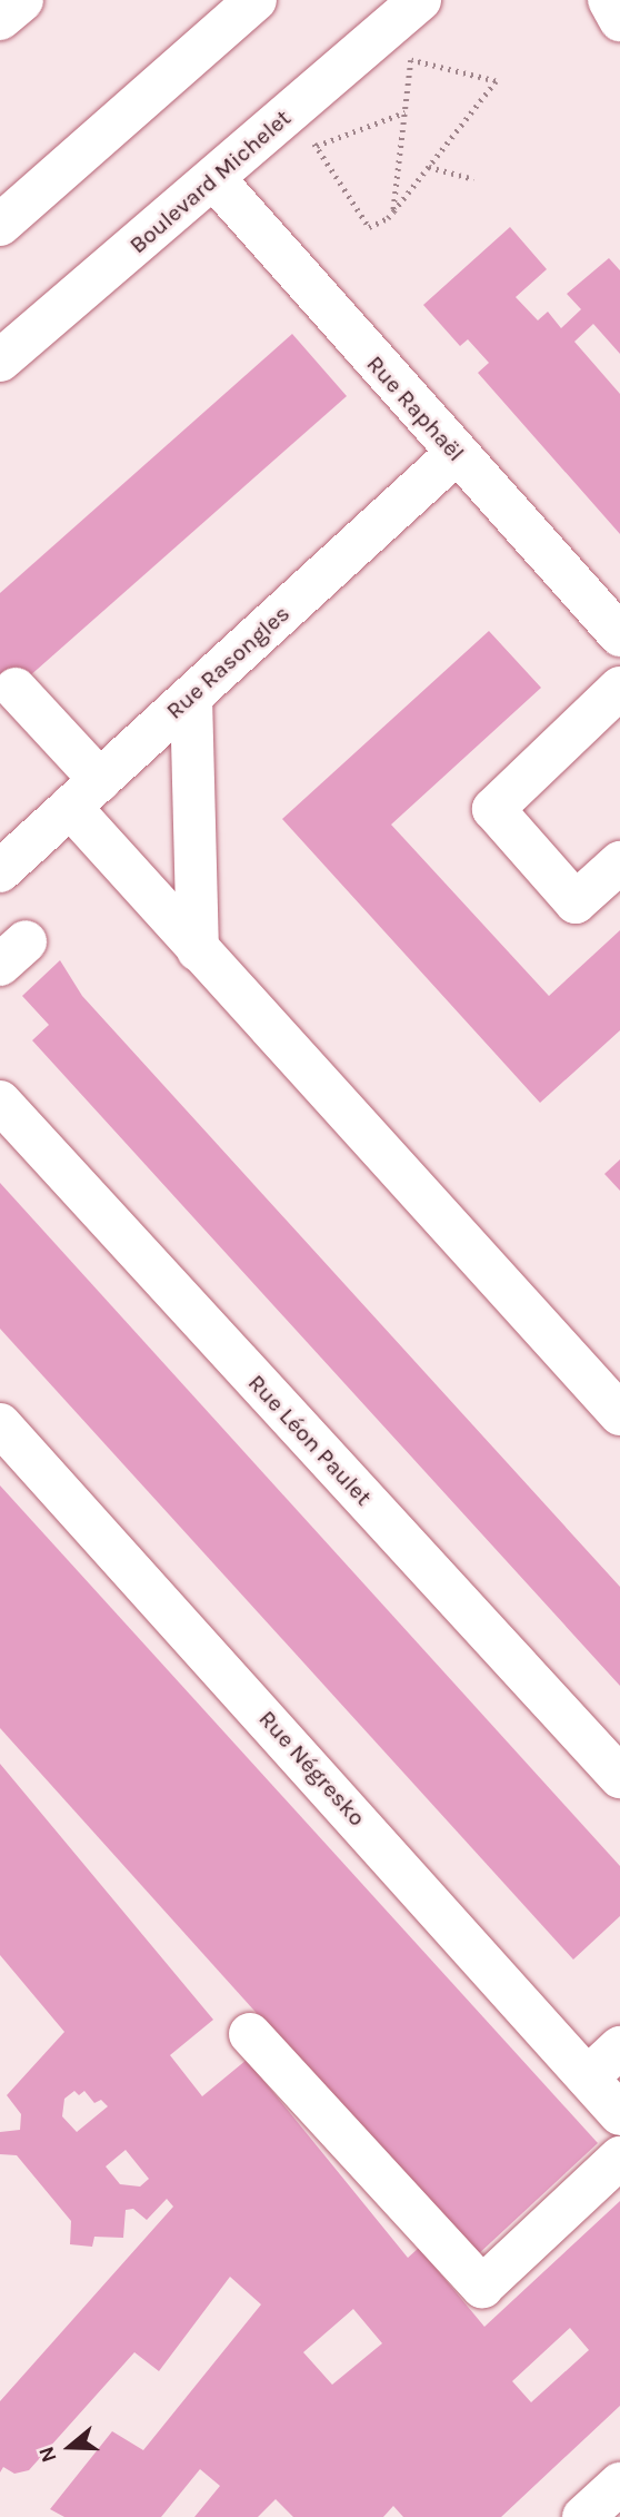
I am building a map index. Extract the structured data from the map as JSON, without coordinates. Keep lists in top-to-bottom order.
{
  "streets": {
    "street": [
      "Boulevard Michelet",
      "Rue Raphaël",
      "Rue Rasongles",
      "Rue Léon Paulet",
      "Rue Négresko"
    ]
  },
  "crossings": [
    ["Boulevard Michelet", "Rue Raphaël"],
    ["Rue Raphaël", "Rue Rasongles"]
  ],
  "north": "left"
}
